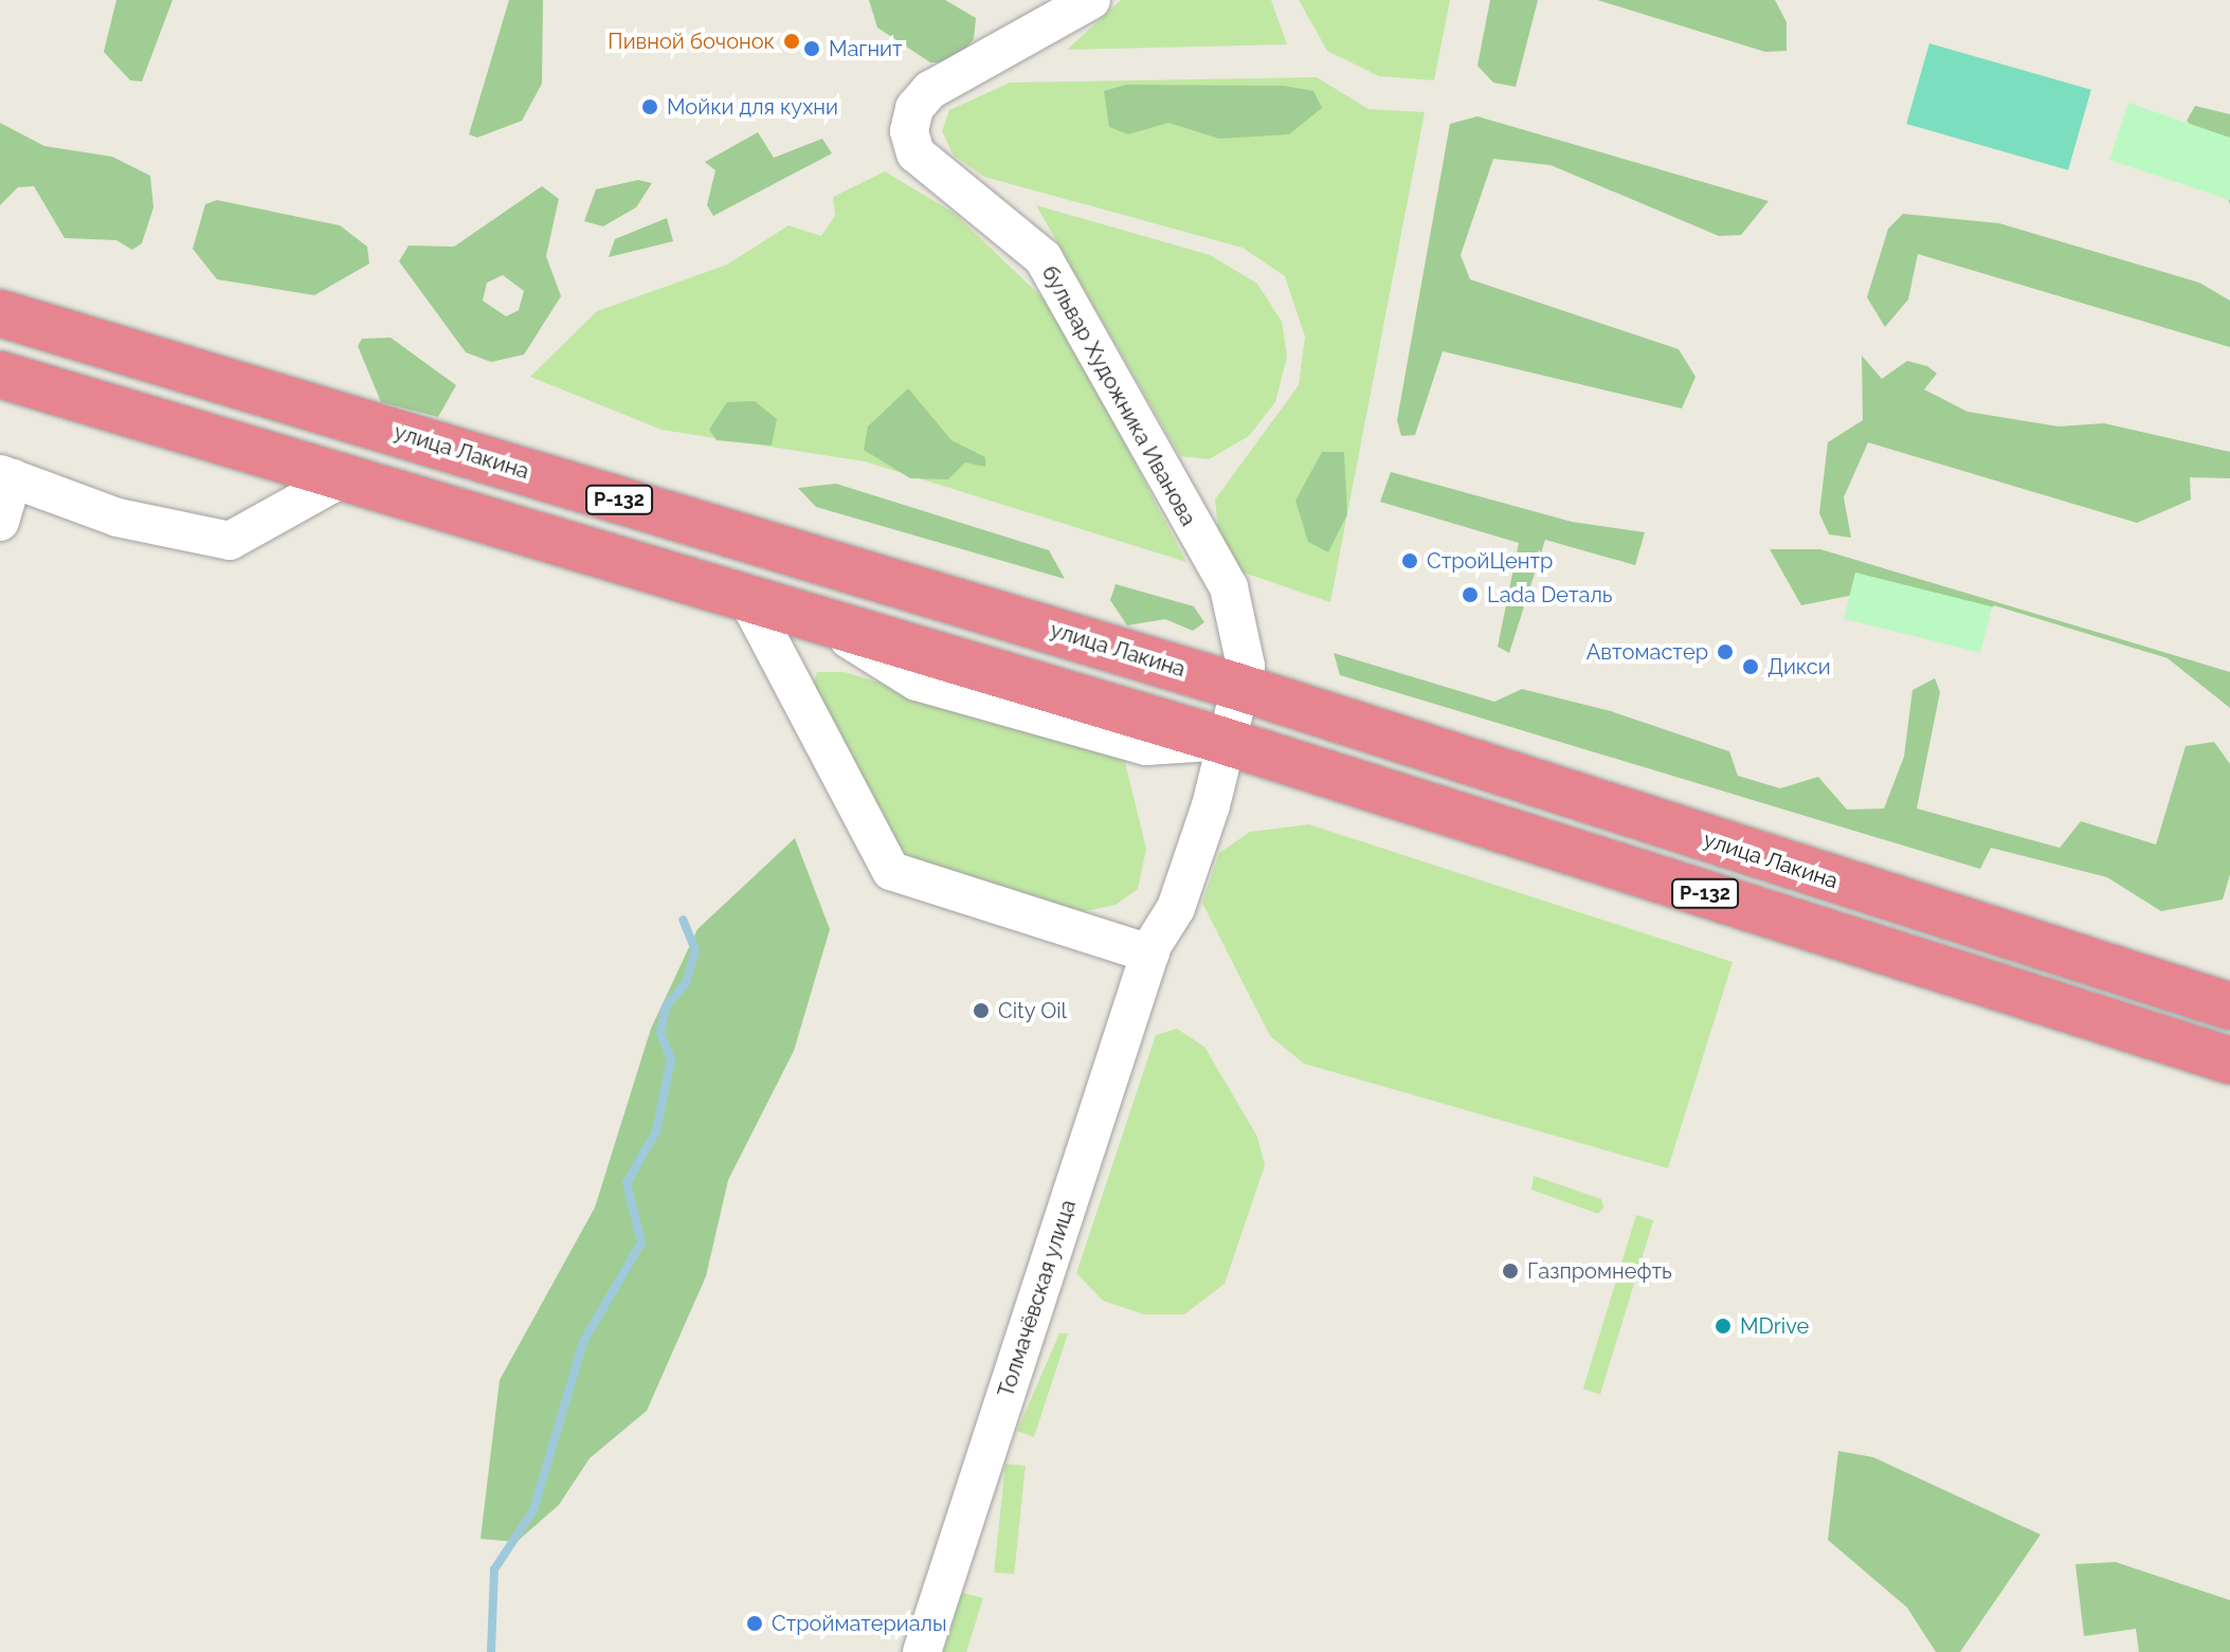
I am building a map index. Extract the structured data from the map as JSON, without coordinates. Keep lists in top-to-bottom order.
{
  "streets": {
    "highway": ["улица Лакина", "Р-132"],
    "street": ["бульвар Художника Иванова", "Толмачёвская улица"]
  },
  "crossings": [
    ["бульвар Художника Иванова", "улица Лакина"],
    ["бульвар Художника Иванова", "Р-132"],
    ["бульвар Художника Иванова", "Толмачёвская улица"],
    ["Р-132", "Толмачёвская улица"]
  ],
  "places": [
    "Пивной бочонок",
    "Магнит",
    "Мойки для кухни",
    "СтройЦентр",
    "Lada Dеталь",
    "Автомастер",
    "Дикси",
    "City Oil",
    "Газпромнефть",
    "MDrive",
    "Стройматериалы"
  ]
}
